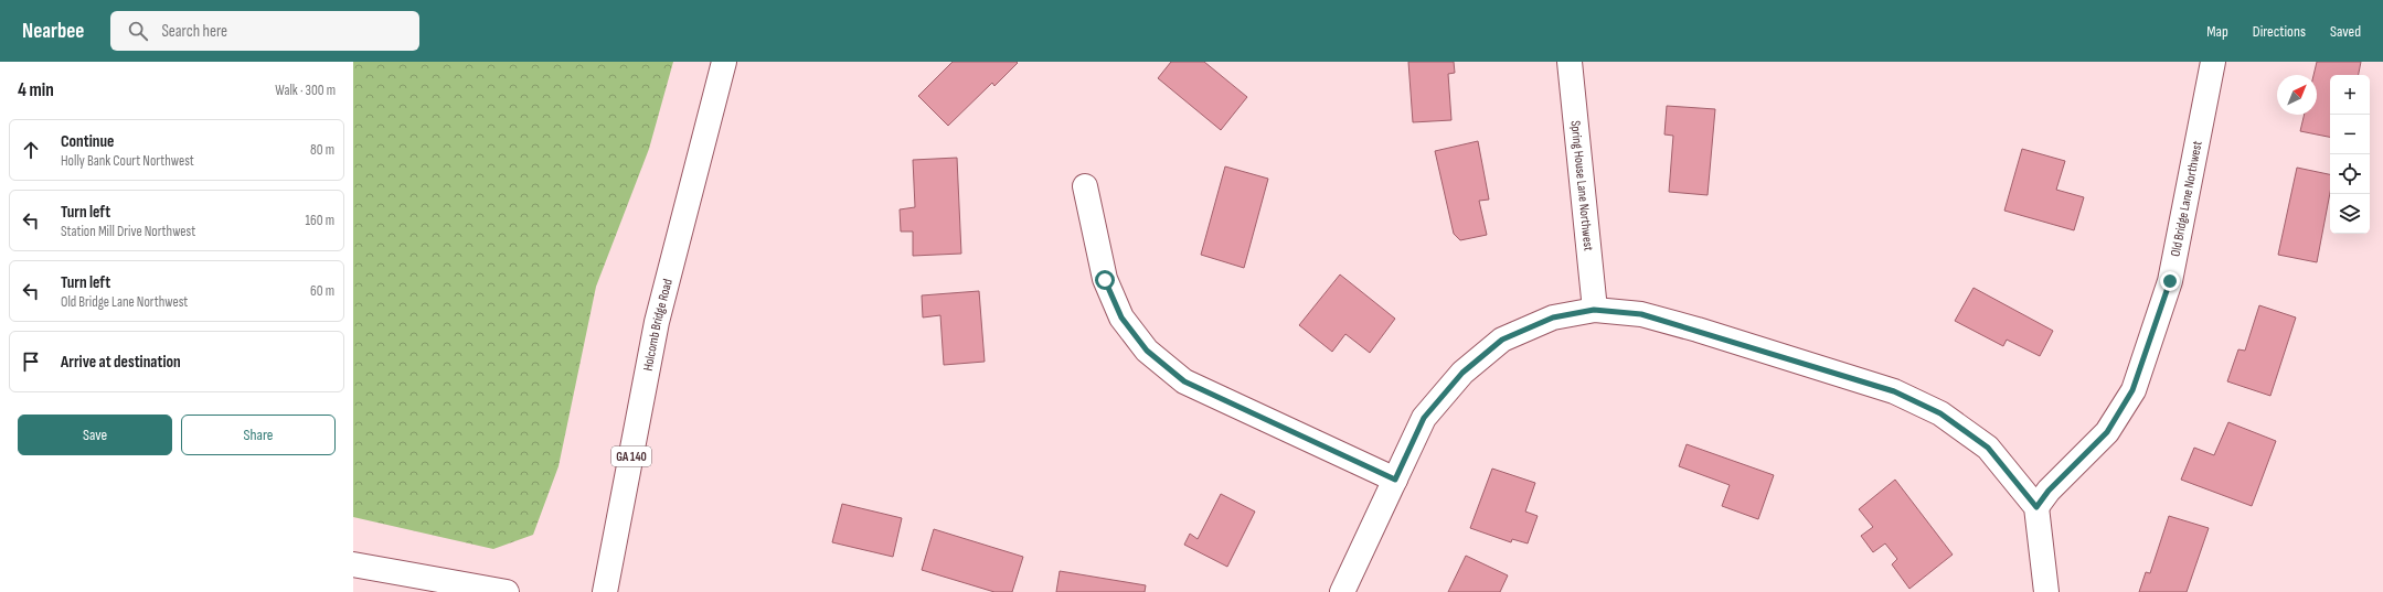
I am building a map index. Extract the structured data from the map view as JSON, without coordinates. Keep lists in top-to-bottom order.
{
  "streets": {
    "street": [
      "Spring House Lane Northwest",
      "Old Bridge Lane Northwest",
      "Holcomb Bridge Road",
      "GA 140"
    ]
  },
  "north": "top right",
  "page": {
    "header": "Nearbee",
    "search": "Search here",
    "nav": ["Map", "Directions", "Saved"],
    "heading": ["4 min", "Walk · 300 m"],
    "map_buttons": ["+", "−"],
    "list": [
      ["Continue", "Holly Bank Court Northwest", "80 m"],
      ["Turn left", "Station Mill Drive Northwest", "160 m"],
      ["Turn left", "Old Bridge Lane Northwest", "60 m"],
      "Arrive at destination"
    ],
    "buttons": ["Save", "Share"]
  }
}
